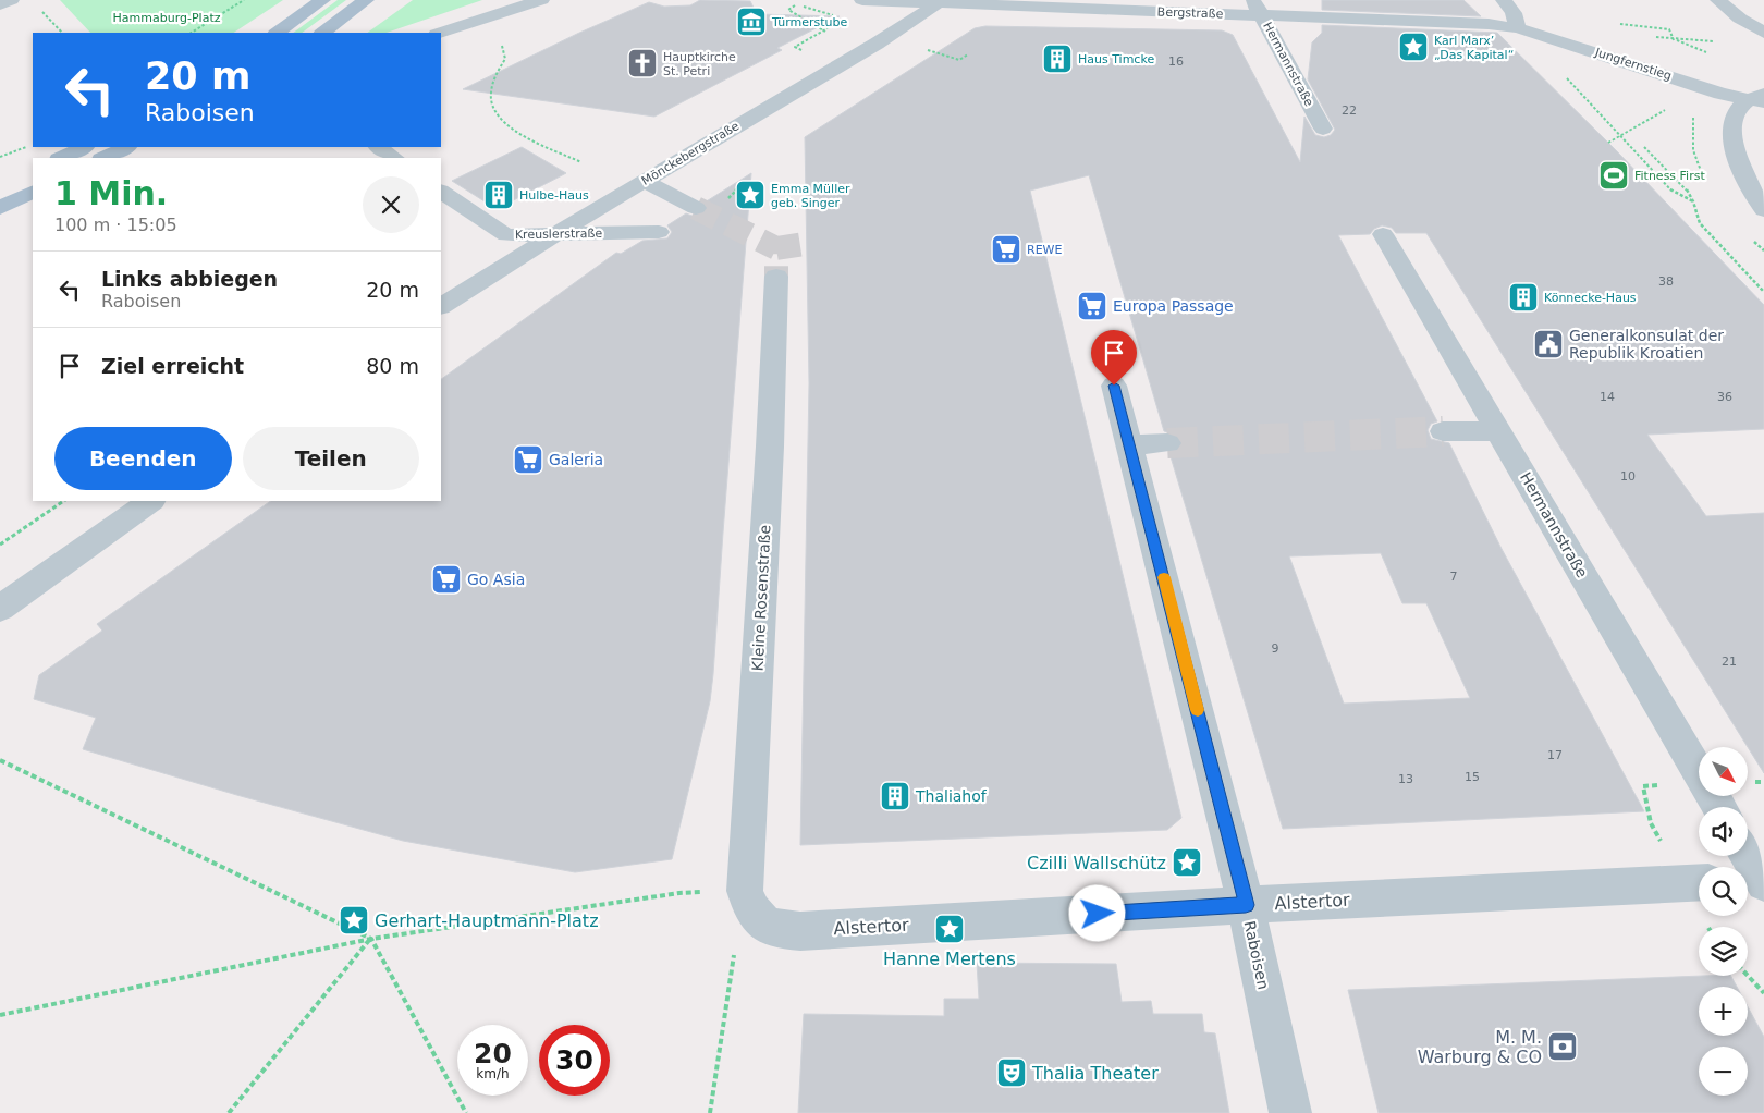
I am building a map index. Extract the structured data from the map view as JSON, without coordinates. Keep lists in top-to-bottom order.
{
  "streets": {
    "street": [
      "Bergstraße",
      "Hermannstraße",
      "Jungfernstieg",
      "Mönckebergstraße",
      "Kreuslerstraße",
      "Kleine Rosenstraße",
      "Alstertor",
      "Raboisen"
    ]
  },
  "crossings": [
    ["Bergstraße", "Hermannstraße"],
    ["Bergstraße", "Jungfernstieg"],
    ["Bergstraße", "Mönckebergstraße"],
    ["Mönckebergstraße", "Kreuslerstraße"],
    ["Kleine Rosenstraße", "Alstertor"],
    ["Alstertor", "Raboisen"]
  ],
  "parks": ["Hammaburg-Platz"],
  "places": {
    "museum": ["Türmerstube"],
    "place": [
      "Karl Marx’ „Das Kapital“",
      "Emma Müller geb. Singer",
      "Czilli Wallschütz",
      "Gerhart-Hauptmann-Platz",
      "Hanne Mertens"
    ],
    "building": [
      "Haus Timcke",
      "Hulbe-Haus",
      "Könnecke-Haus",
      "Thaliahof"
    ],
    "church": ["Hauptkirche St. Petri"],
    "sports": ["Fitness First"],
    "supermarket": [
      "REWE",
      "Europa Passage",
      "Galeria",
      "Go Asia"
    ],
    "public building": ["Generalkonsulat der Republik Kroatien"],
    "bank": ["M. M. Warburg & CO"],
    "theatre": ["Thalia Theater"]
  },
  "house_numbers": [
    "16",
    "22",
    "38",
    "14",
    "36",
    "10",
    "7",
    "9",
    "21",
    "17",
    "15",
    "13"
  ],
  "north": "bottom right",
  "page": {
    "turn": ["20 m", "Raboisen"],
    "heading": ["1 Min.", "100 m · 15:05"],
    "list": [
      {
        "name": "Links abbiegen",
        "note": "Raboisen",
        "value": "20 m"
      },
      {
        "name": "Ziel erreicht",
        "value": "80 m"
      }
    ],
    "buttons": ["Beenden", "Teilen"],
    "map_buttons": ["+", "−"],
    "speed": "20 km/h",
    "limit": "30"
  }
}
